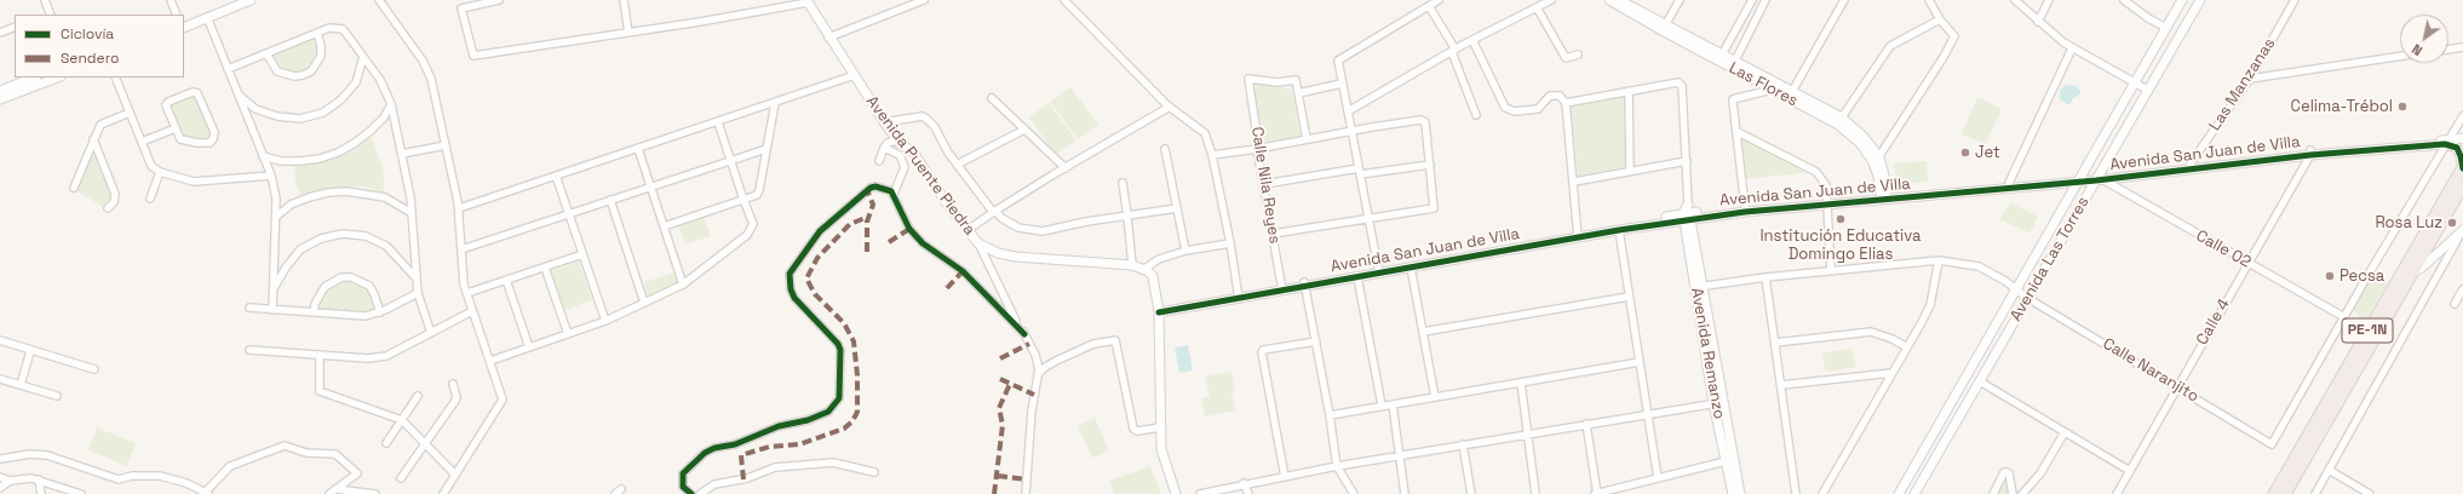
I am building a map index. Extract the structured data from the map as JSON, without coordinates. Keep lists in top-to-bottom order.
{
  "streets": {
    "highway": ["PE-1N"],
    "street": [
      "Las Flores",
      "Las Manzanas",
      "Avenida San Juan de Villa",
      "Avenida Puente Piedra",
      "Calle Nila Reyes",
      "Calle 02",
      "Avenida Las Torres",
      "Calle 4",
      "Avenida Remanzo",
      "Calle Naranjito"
    ]
  },
  "crossings": [
    ["Las Flores", "Avenida San Juan de Villa"],
    ["Las Manzanas", "Avenida San Juan de Villa"],
    ["Avenida San Juan de Villa", "Calle Nila Reyes"],
    ["Avenida San Juan de Villa", "Calle 02"],
    ["Avenida San Juan de Villa", "Avenida Las Torres"],
    ["Avenida San Juan de Villa", "Calle 4"],
    ["Avenida San Juan de Villa", "Avenida Remanzo"],
    ["Calle 02", "Avenida Las Torres"],
    ["Calle 02", "Calle 4"],
    ["Calle 02", "Calle Naranjito"],
    ["Avenida Las Torres", "Calle Naranjito"],
    ["Calle 4", "Calle Naranjito"],
    ["Avenida Remanzo", "Calle Naranjito"]
  ],
  "places": [
    "Celima-Trébol",
    "Jet",
    "Institución Educativa Domingo Elias",
    "Rosa Luz",
    "Pecsa"
  ],
  "legend": ["Ciclovía", "Sendero"],
  "north": "bottom left"
}
